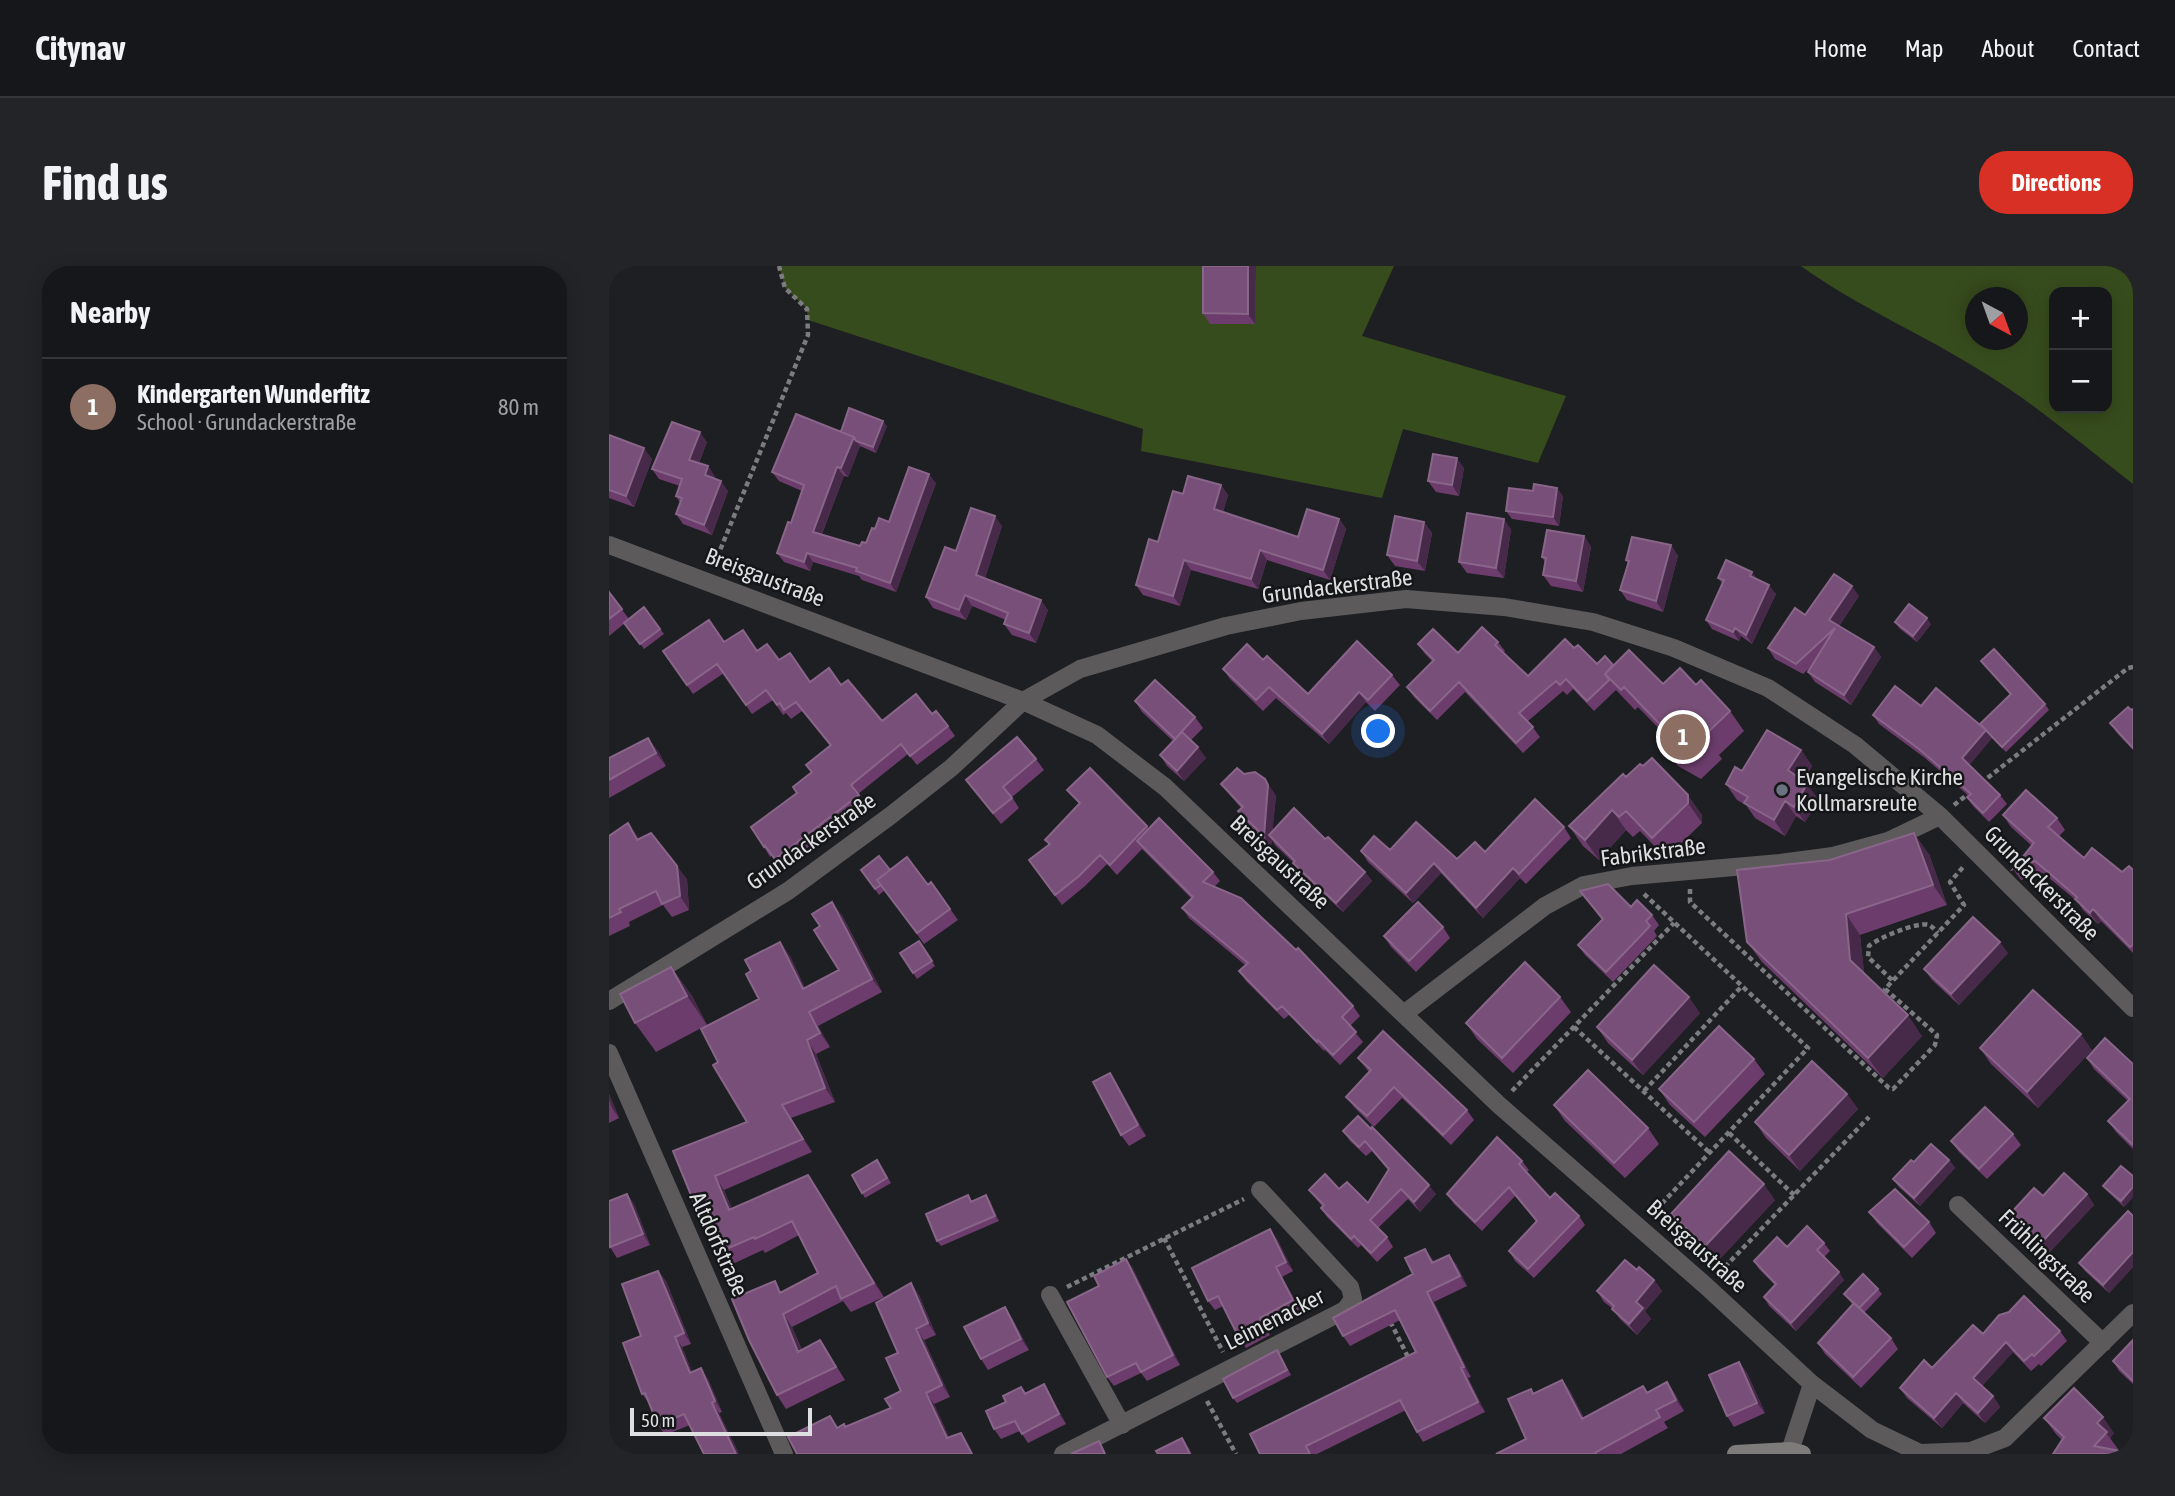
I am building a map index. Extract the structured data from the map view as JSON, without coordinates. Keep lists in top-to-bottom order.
{
  "streets": {
    "street": [
      "Breisgaustraße",
      "Grundackerstraße",
      "Fabrikstraße",
      "Altdorfstraße",
      "Frühlingstraße",
      "Leimenacker"
    ]
  },
  "crossings": [
    ["Breisgaustraße", "Grundackerstraße"],
    ["Breisgaustraße", "Fabrikstraße"],
    ["Grundackerstraße", "Fabrikstraße"]
  ],
  "places": ["Evangelische Kirche Kollmarsreute"],
  "scale_bar": "50 m",
  "north": "bottom right",
  "page": {
    "header": "Citynav",
    "nav": [
      "Home",
      "Map",
      "About",
      "Contact"
    ],
    "buttons": "Directions",
    "title": "Find us",
    "heading": "Nearby",
    "map_buttons": ["+", "−"],
    "list": [
      {
        "mark": "1",
        "name": "Kindergarten Wunderfitz",
        "note": "School · Grundackerstraße",
        "value": "80 m"
      }
    ],
    "pins": "1",
    "scale": "50 m"
  }
}
